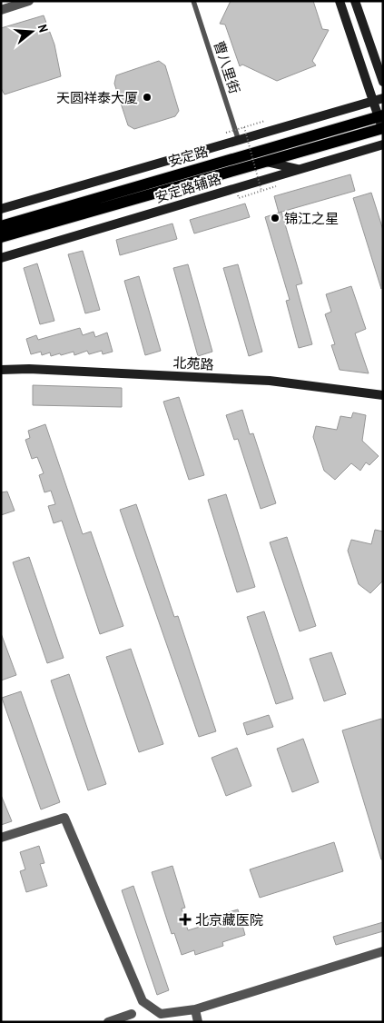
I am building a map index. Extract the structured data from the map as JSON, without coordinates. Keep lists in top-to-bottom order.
{
  "streets": {
    "main road": ["安定路"],
    "street": ["安定路辅路", "北苑路"],
    "lane": ["曹八里街"]
  },
  "crossings": [
    ["安定路", "安定路辅路"]
  ],
  "places": {
    "other": ["天圆祥泰大厦", "锦江之星"],
    "health": ["北京藏医院"]
  },
  "north": "right"
}
